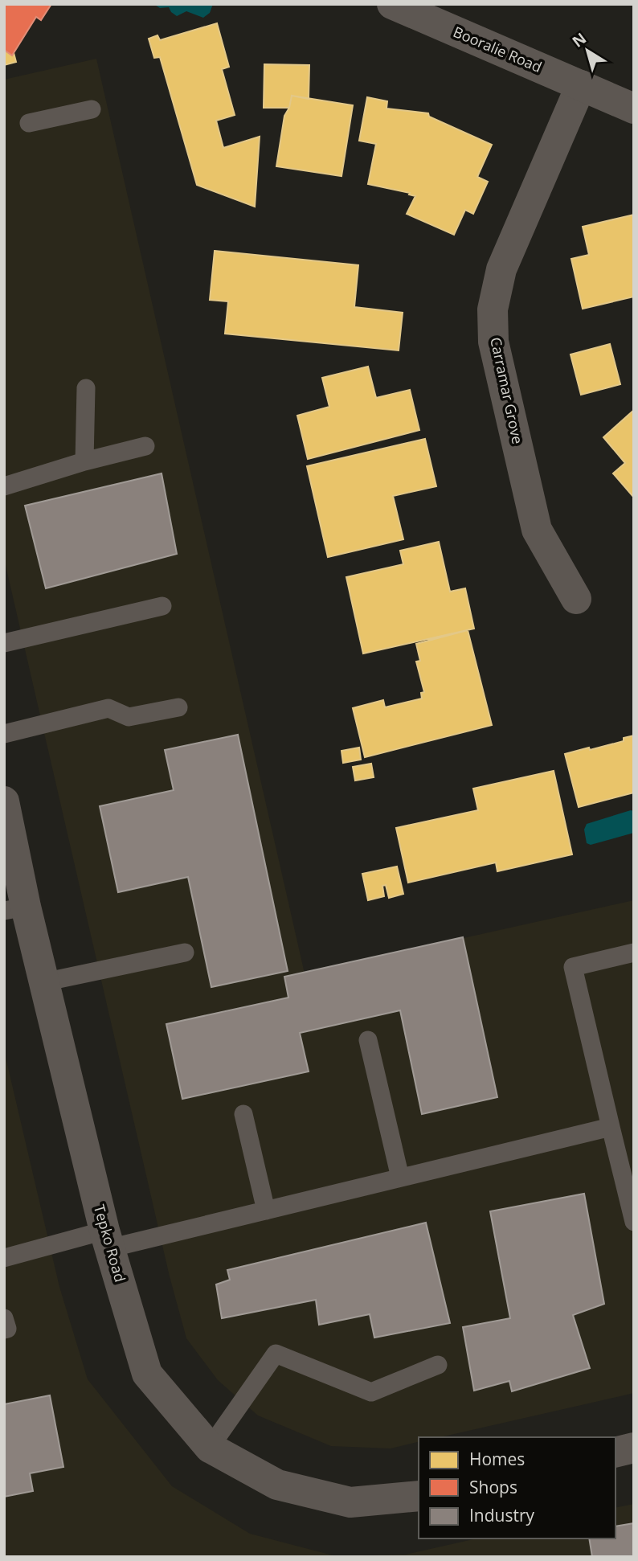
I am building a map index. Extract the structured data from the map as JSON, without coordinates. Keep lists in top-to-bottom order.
{
  "streets": {
    "street": ["Booralie Road", "Carramar Grove", "Tepko Road"]
  },
  "crossings": [
    ["Booralie Road", "Carramar Grove"]
  ],
  "legend": ["Homes", "Shops", "Industry"],
  "north": "top left"
}
